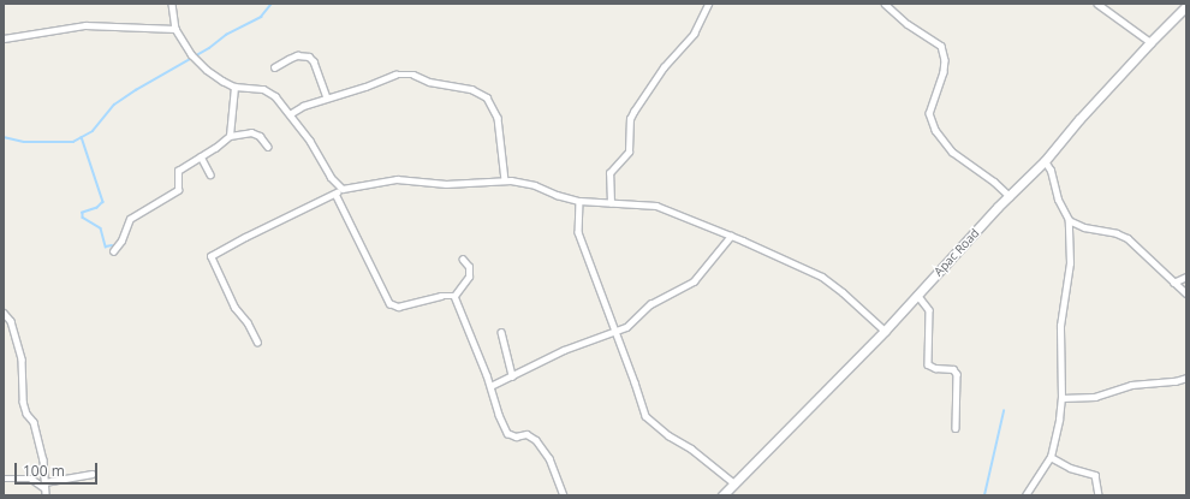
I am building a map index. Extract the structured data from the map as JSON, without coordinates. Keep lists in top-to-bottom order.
{
  "streets": {
    "main road": ["Apac Road"]
  },
  "scale_bar": "100 m"
}
